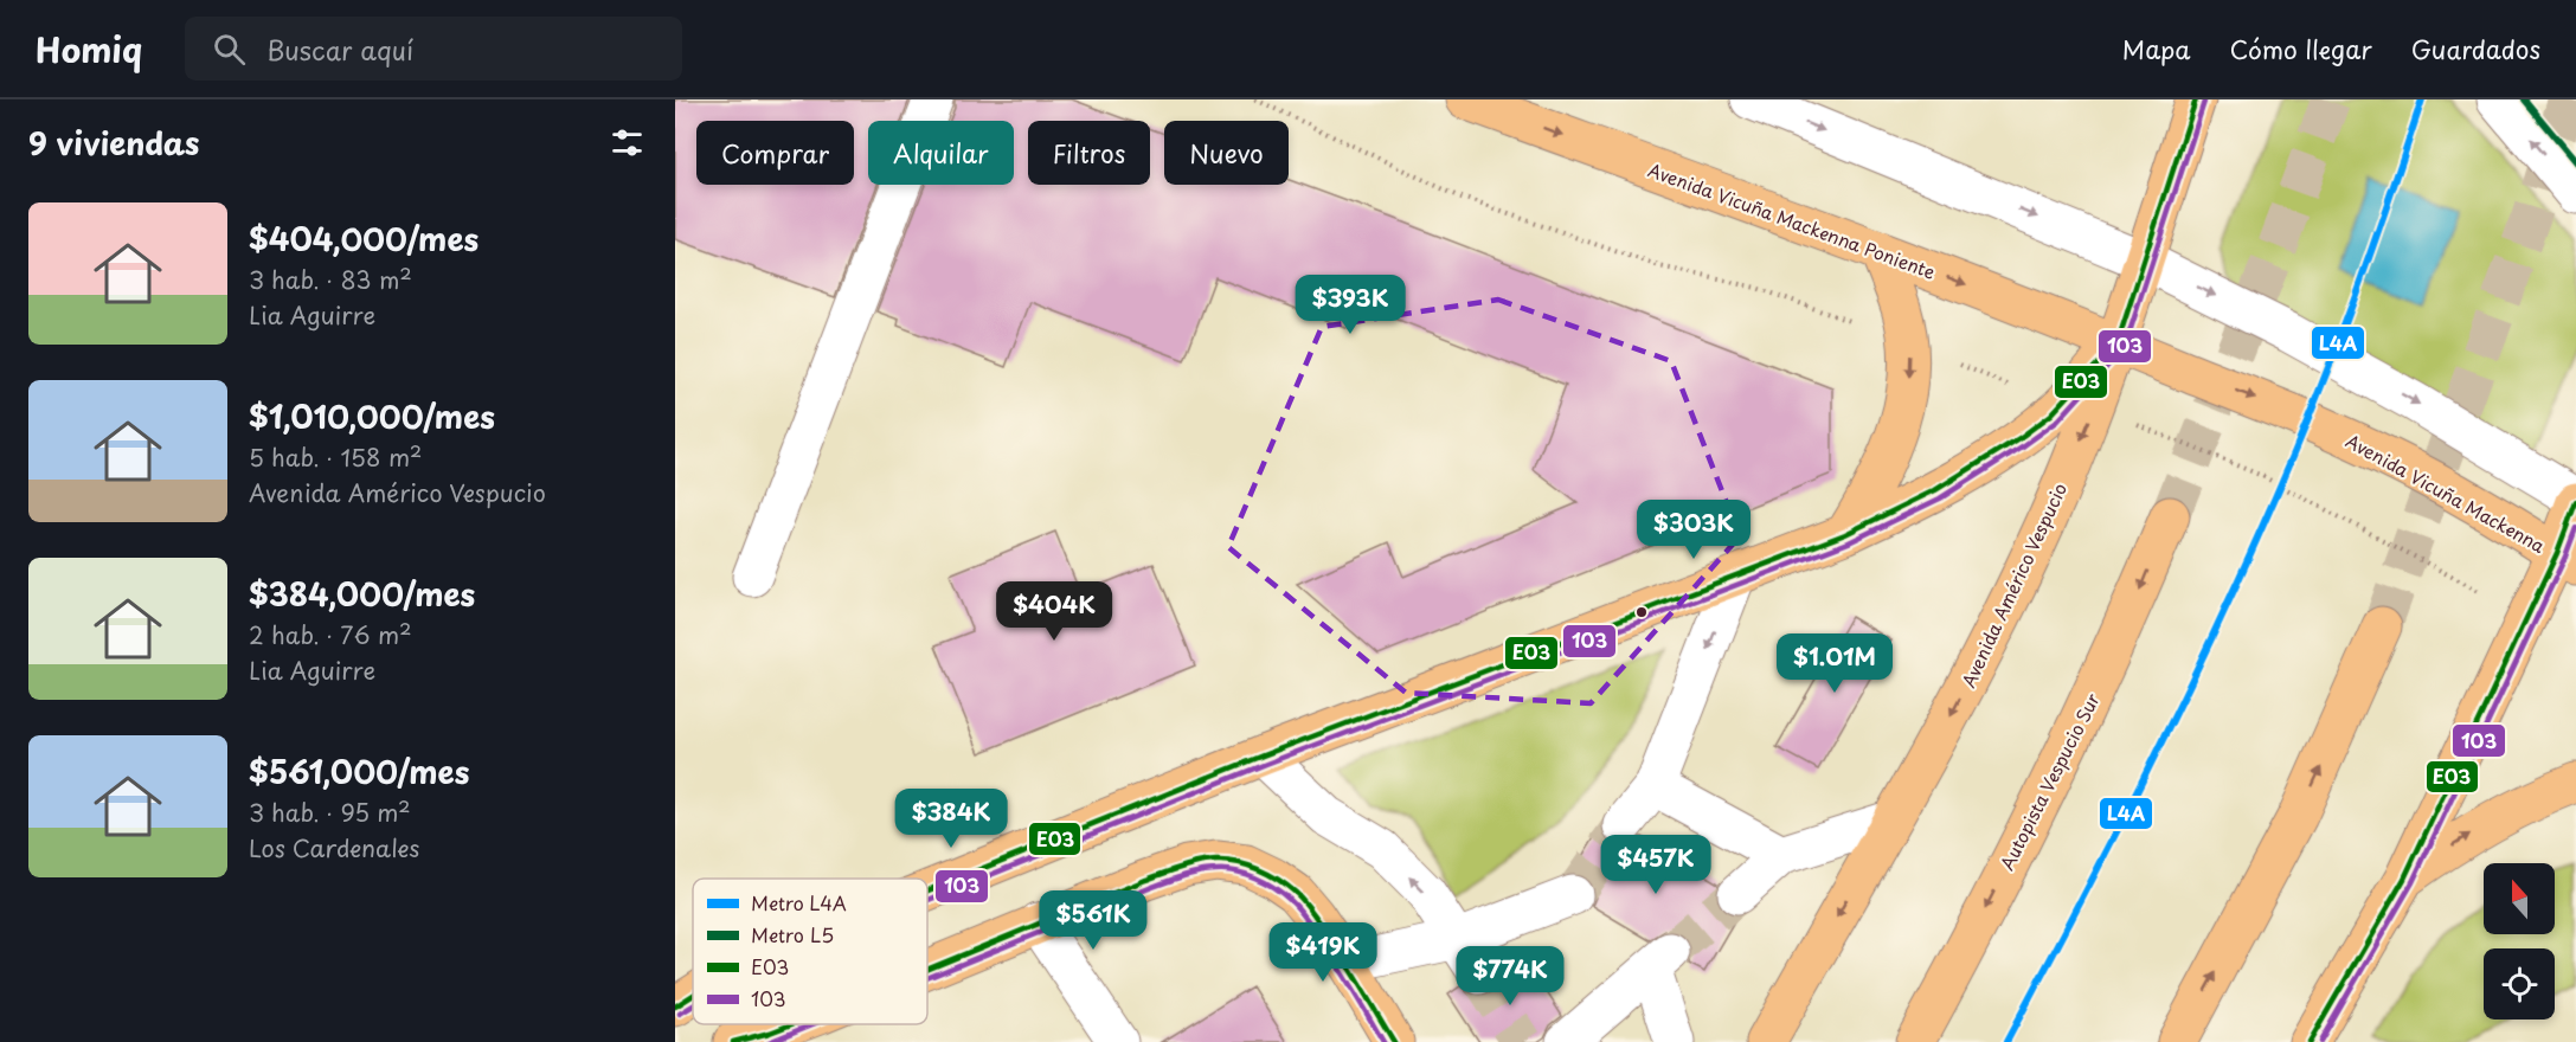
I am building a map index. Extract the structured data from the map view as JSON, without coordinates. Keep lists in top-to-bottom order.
{
  "streets": {
    "main road": [
      "Avenida Vicuña Mackenna Poniente",
      "Avenida Vicuña Mackenna",
      "Avenida Américo Vespucio",
      "Autopista Vespucio Sur"
    ]
  },
  "crossings": [
    ["Avenida Vicuña Mackenna Poniente", "Avenida Vicuña Mackenna"],
    ["Avenida Vicuña Mackenna Poniente", "Avenida Américo Vespucio"],
    ["Avenida Vicuña Mackenna", "Avenida Américo Vespucio"]
  ],
  "one_way": ["Avenida Vicuña Mackenna Poniente", "Avenida Vicuña Mackenna", "Avenida Américo Vespucio"],
  "lines": [
    "metro line L4A",
    "metro line L5",
    "transit line E03",
    "transit line 103"
  ],
  "legend": [
    "Metro L4A",
    "Metro L5",
    "E03",
    "103"
  ],
  "north": "top",
  "page": {
    "header": "Homiq",
    "search": "Buscar aquí",
    "nav": ["Mapa", "Cómo llegar", "Guardados"],
    "heading": "9 viviendas",
    "chip": [
      "Comprar",
      "Alquilar",
      "Filtros",
      "Nuevo"
    ],
    "list": [
      {
        "name": "$404,000/mes",
        "note": "3 hab. · 83 m² · Lia Aguirre"
      },
      {
        "name": "$1,010,000/mes",
        "note": "5 hab. · 158 m² · Avenida Américo Vespucio"
      },
      {
        "name": "$384,000/mes",
        "note": "2 hab. · 76 m² · Lia Aguirre"
      },
      {
        "name": "$561,000/mes",
        "note": "3 hab. · 95 m² · Los Cardenales"
      }
    ],
    "price": [
      "$393K",
      "$303K",
      "$404K",
      "$1.01M",
      "$384K",
      "$457K",
      "$561K",
      "$419K",
      "$774K"
    ]
  }
}
